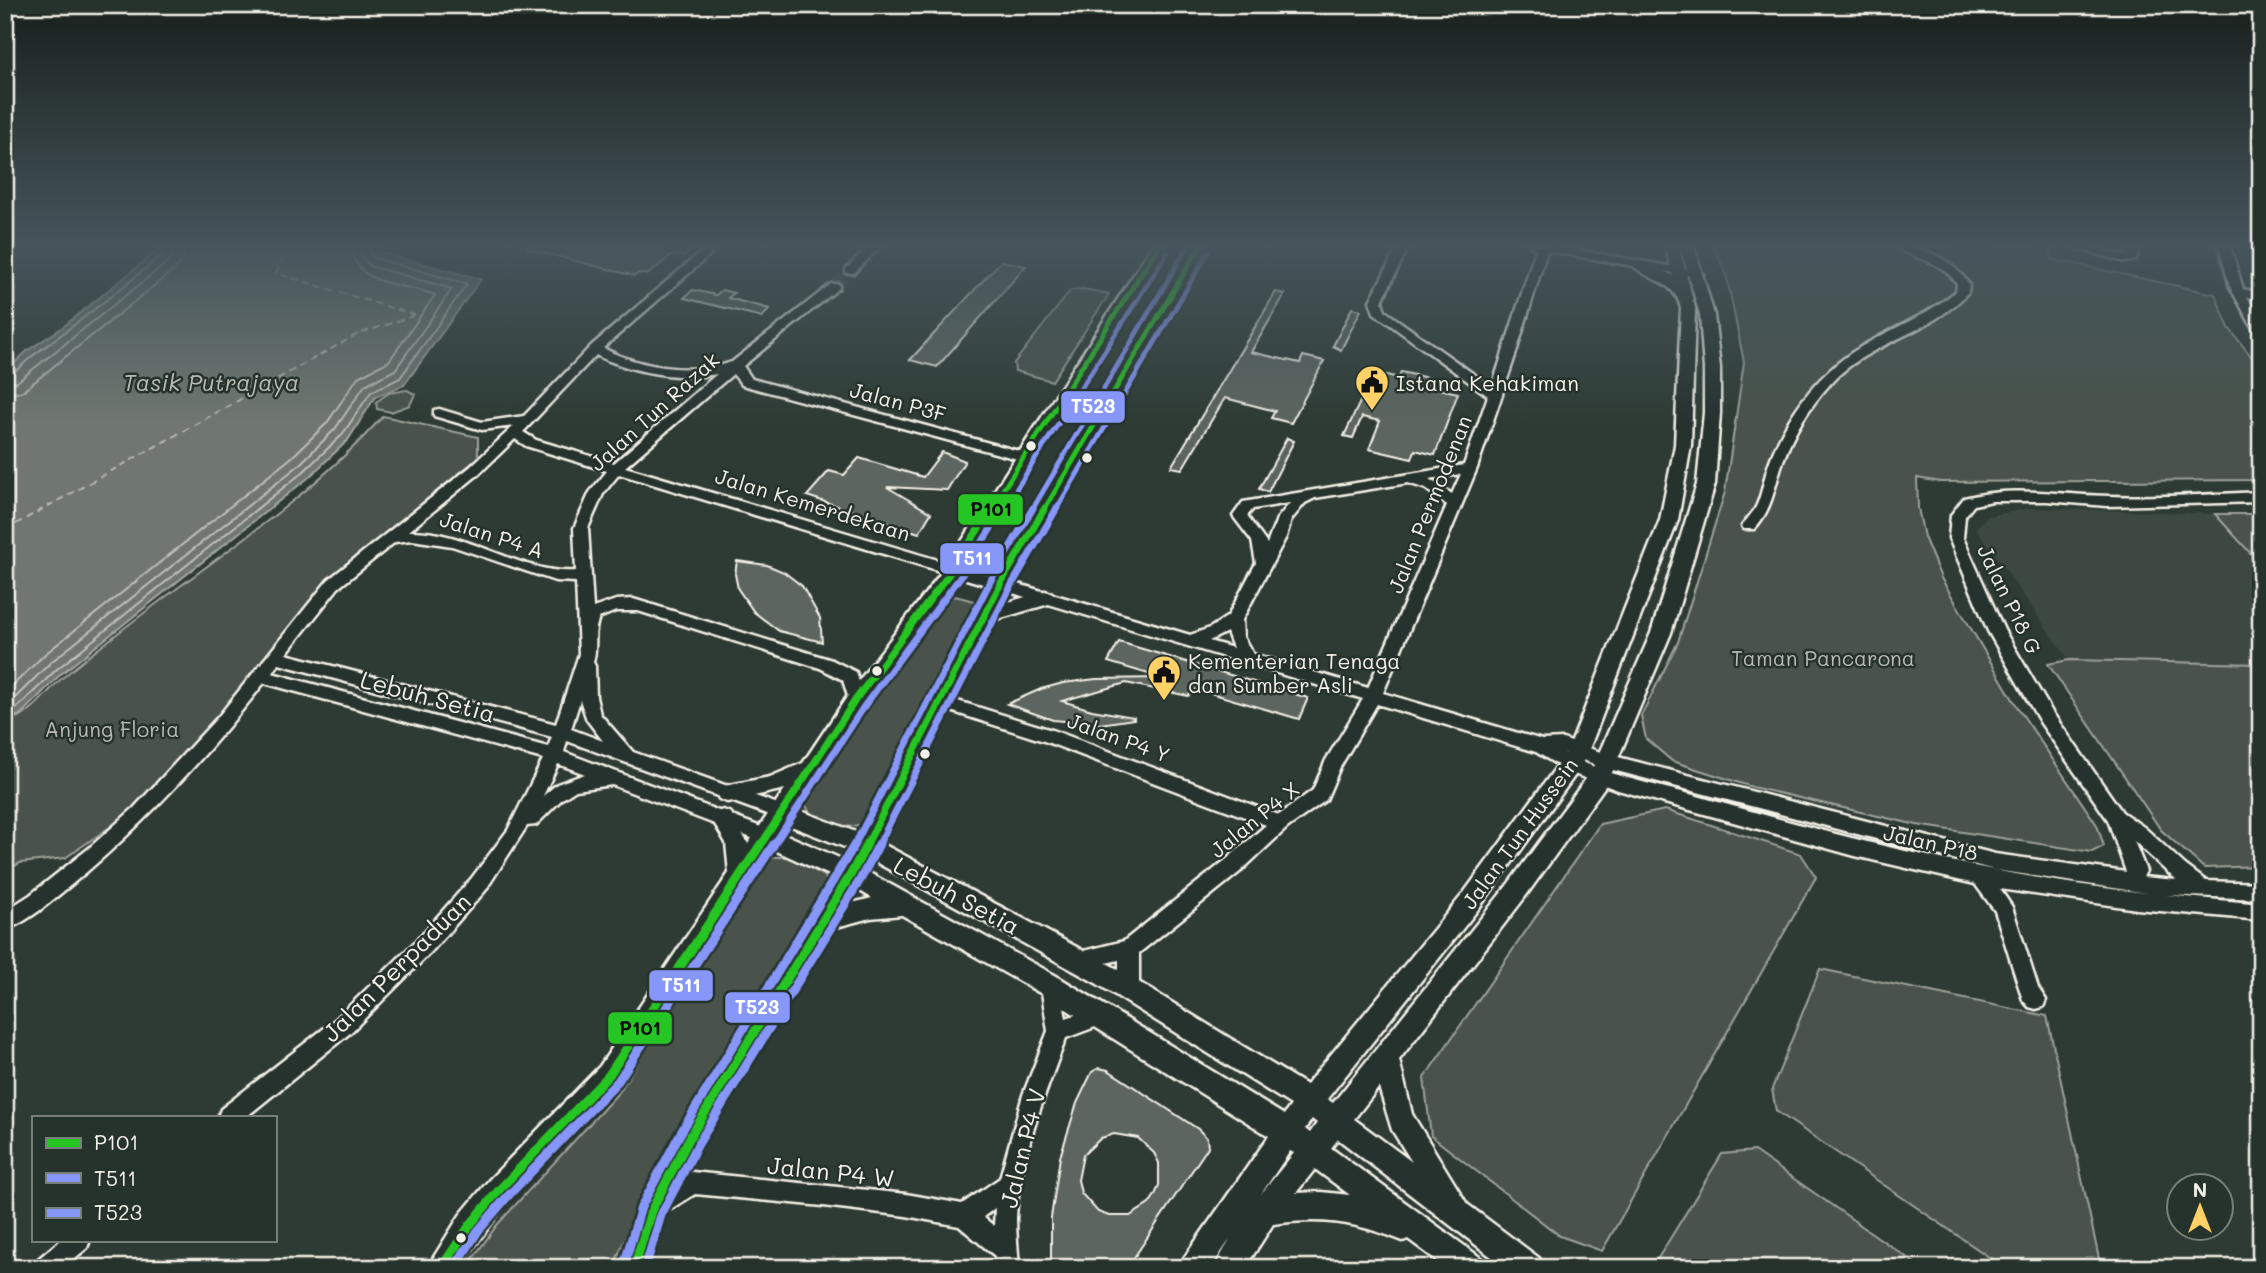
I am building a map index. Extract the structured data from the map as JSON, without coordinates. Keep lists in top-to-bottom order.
{
  "streets": {
    "main road": ["Lebuh Setia", "Jalan Tun Hussein"],
    "street": [
      "Jalan P3F",
      "Jalan Tun Razak",
      "Jalan Kemerdekaan",
      "Jalan Permodenan",
      "Jalan P4 A",
      "Jalan P18 G",
      "Jalan P4 Y",
      "Jalan P4 X",
      "Jalan P18",
      "Jalan Perpaduan",
      "Jalan P4 V",
      "Jalan P4 W"
    ]
  },
  "crossings": [
    ["Jalan P3F", "Jalan Tun Razak"],
    ["Jalan Tun Razak", "Jalan Kemerdekaan"],
    ["Jalan Tun Razak", "Jalan P4 A"],
    ["Jalan Tun Razak", "Lebuh Setia"],
    ["Jalan Tun Razak", "Jalan Perpaduan"],
    ["Jalan Kemerdekaan", "Jalan Permodenan"],
    ["Jalan Kemerdekaan", "Jalan P4 X"],
    ["Jalan Kemerdekaan", "Jalan Tun Hussein"],
    ["Jalan Kemerdekaan", "Jalan P18"],
    ["Jalan Permodenan", "Jalan P4 X"],
    ["Jalan P18 G", "Jalan P18"],
    ["Lebuh Setia", "Jalan P4 X"],
    ["Lebuh Setia", "Jalan Tun Hussein"],
    ["Lebuh Setia", "Jalan Perpaduan"],
    ["Lebuh Setia", "Jalan P4 V"],
    ["Jalan P4 Y", "Jalan P4 X"],
    ["Jalan Tun Hussein", "Jalan P18"]
  ],
  "water": ["Tasik Putrajaya"],
  "parks": ["Taman Pancarona", "Anjung Floria"],
  "places": {
    "public building": ["Istana Kehakiman", "Kementerian Tenaga dan Sumber Asli"]
  },
  "lines": ["transit line P101", "transit line T511", "transit line T523"],
  "legend": ["P101", "T511", "T523"],
  "north": "top"
}
